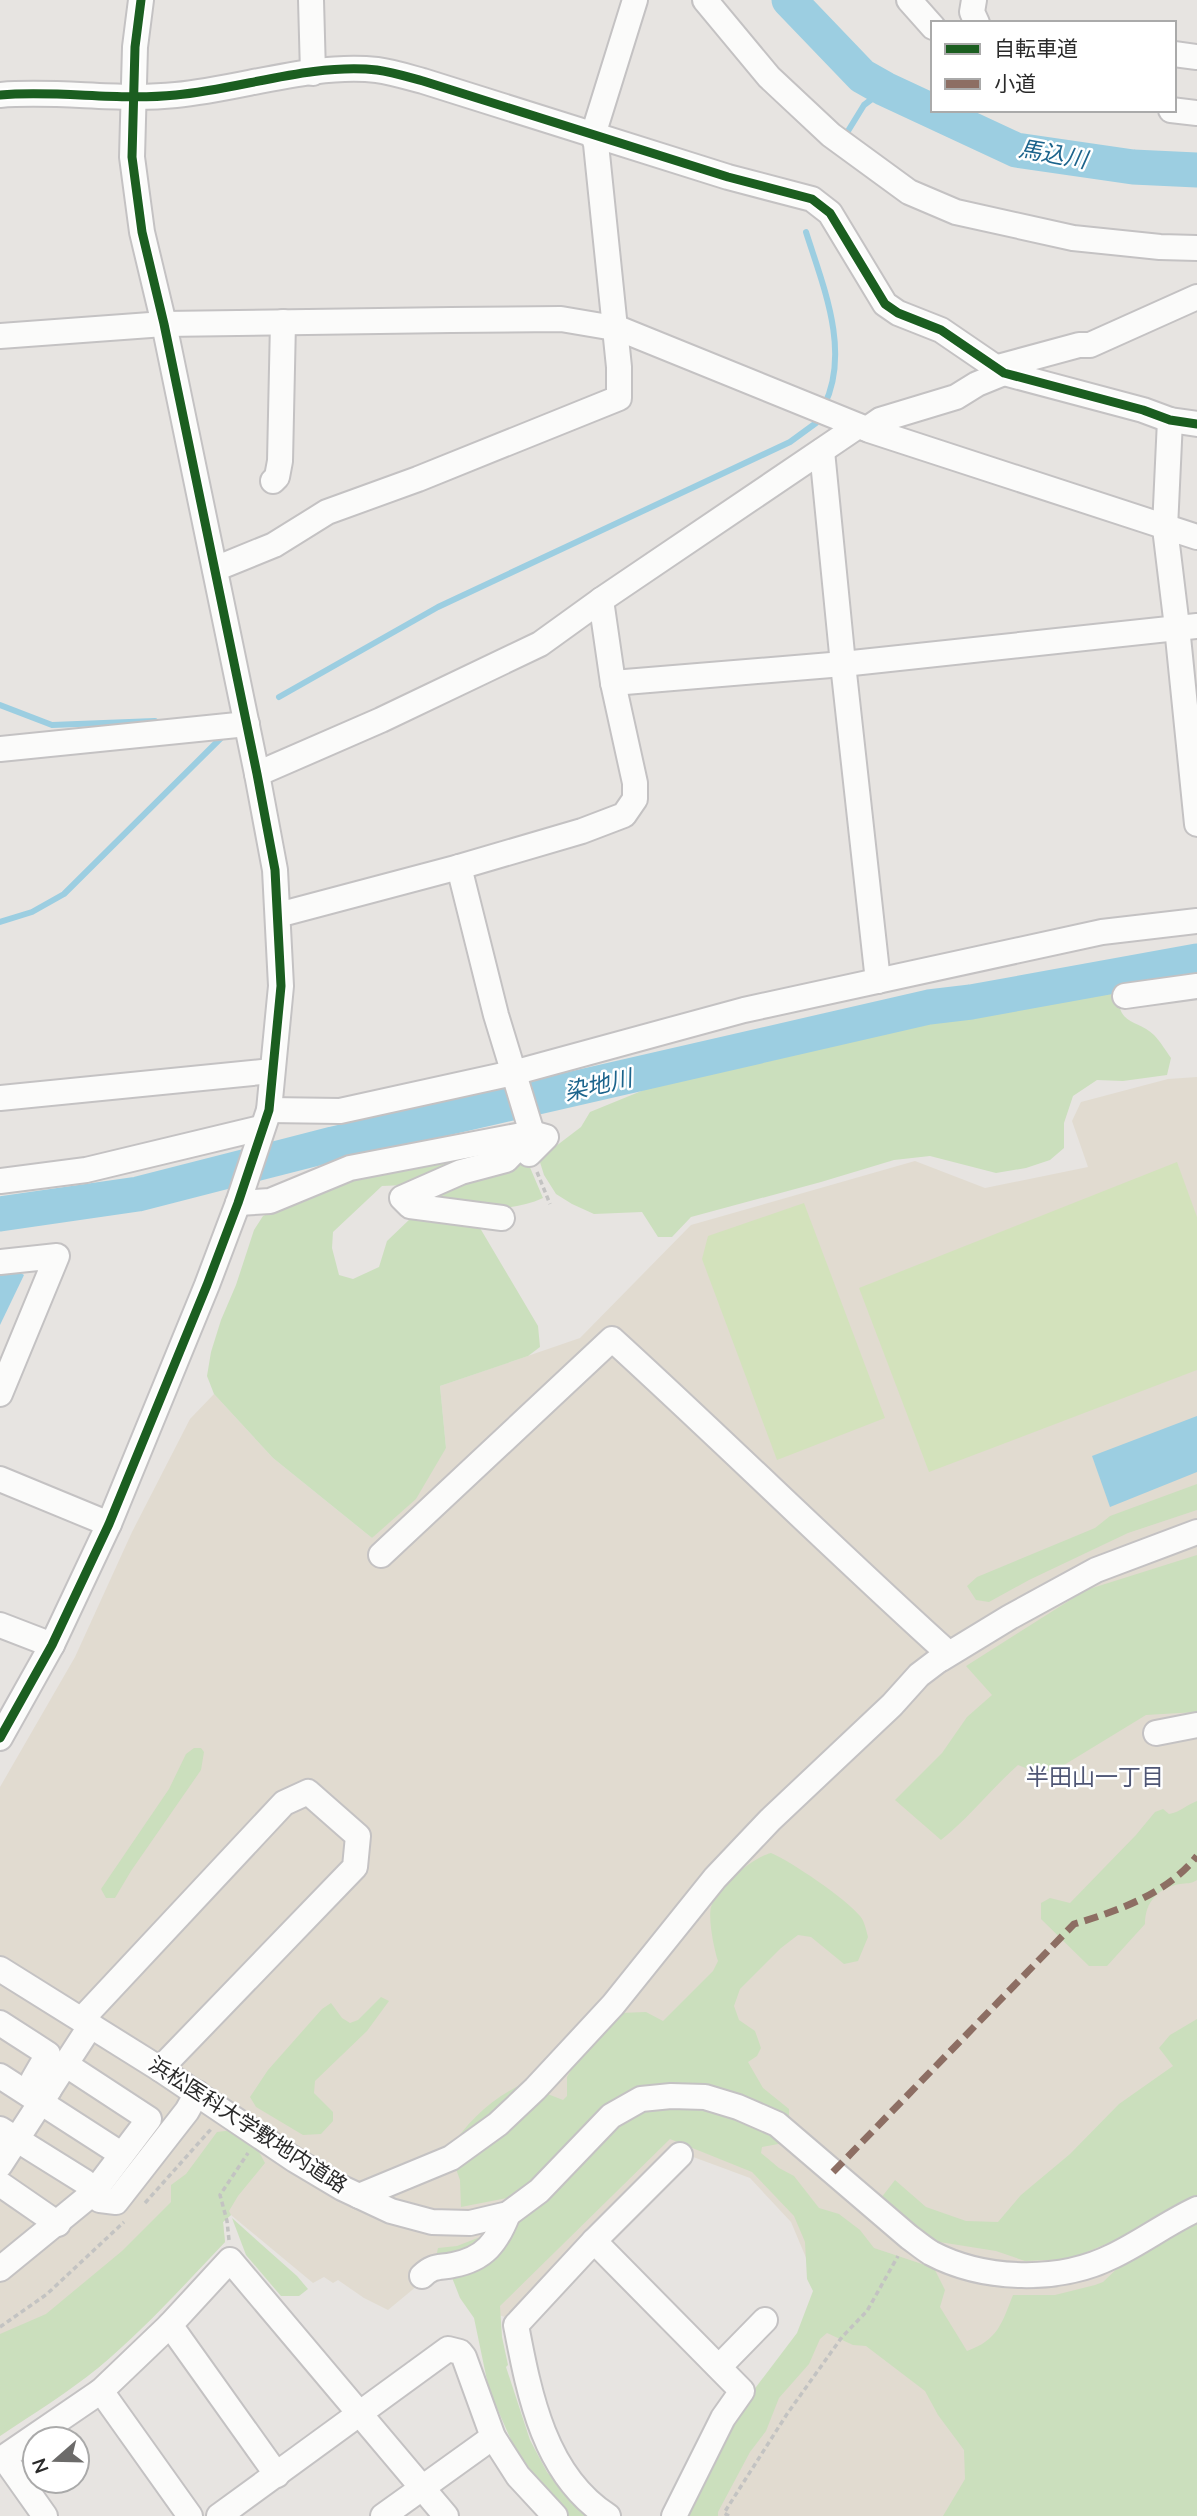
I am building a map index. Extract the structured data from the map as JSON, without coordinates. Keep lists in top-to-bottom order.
{
  "streets": {
    "street": ["浜松医科大学敷地内道路"]
  },
  "districts": ["半田山一丁目"],
  "water": ["馬込川", "染地川"],
  "legend": ["自転車道", "小道"],
  "north": "left"
}
